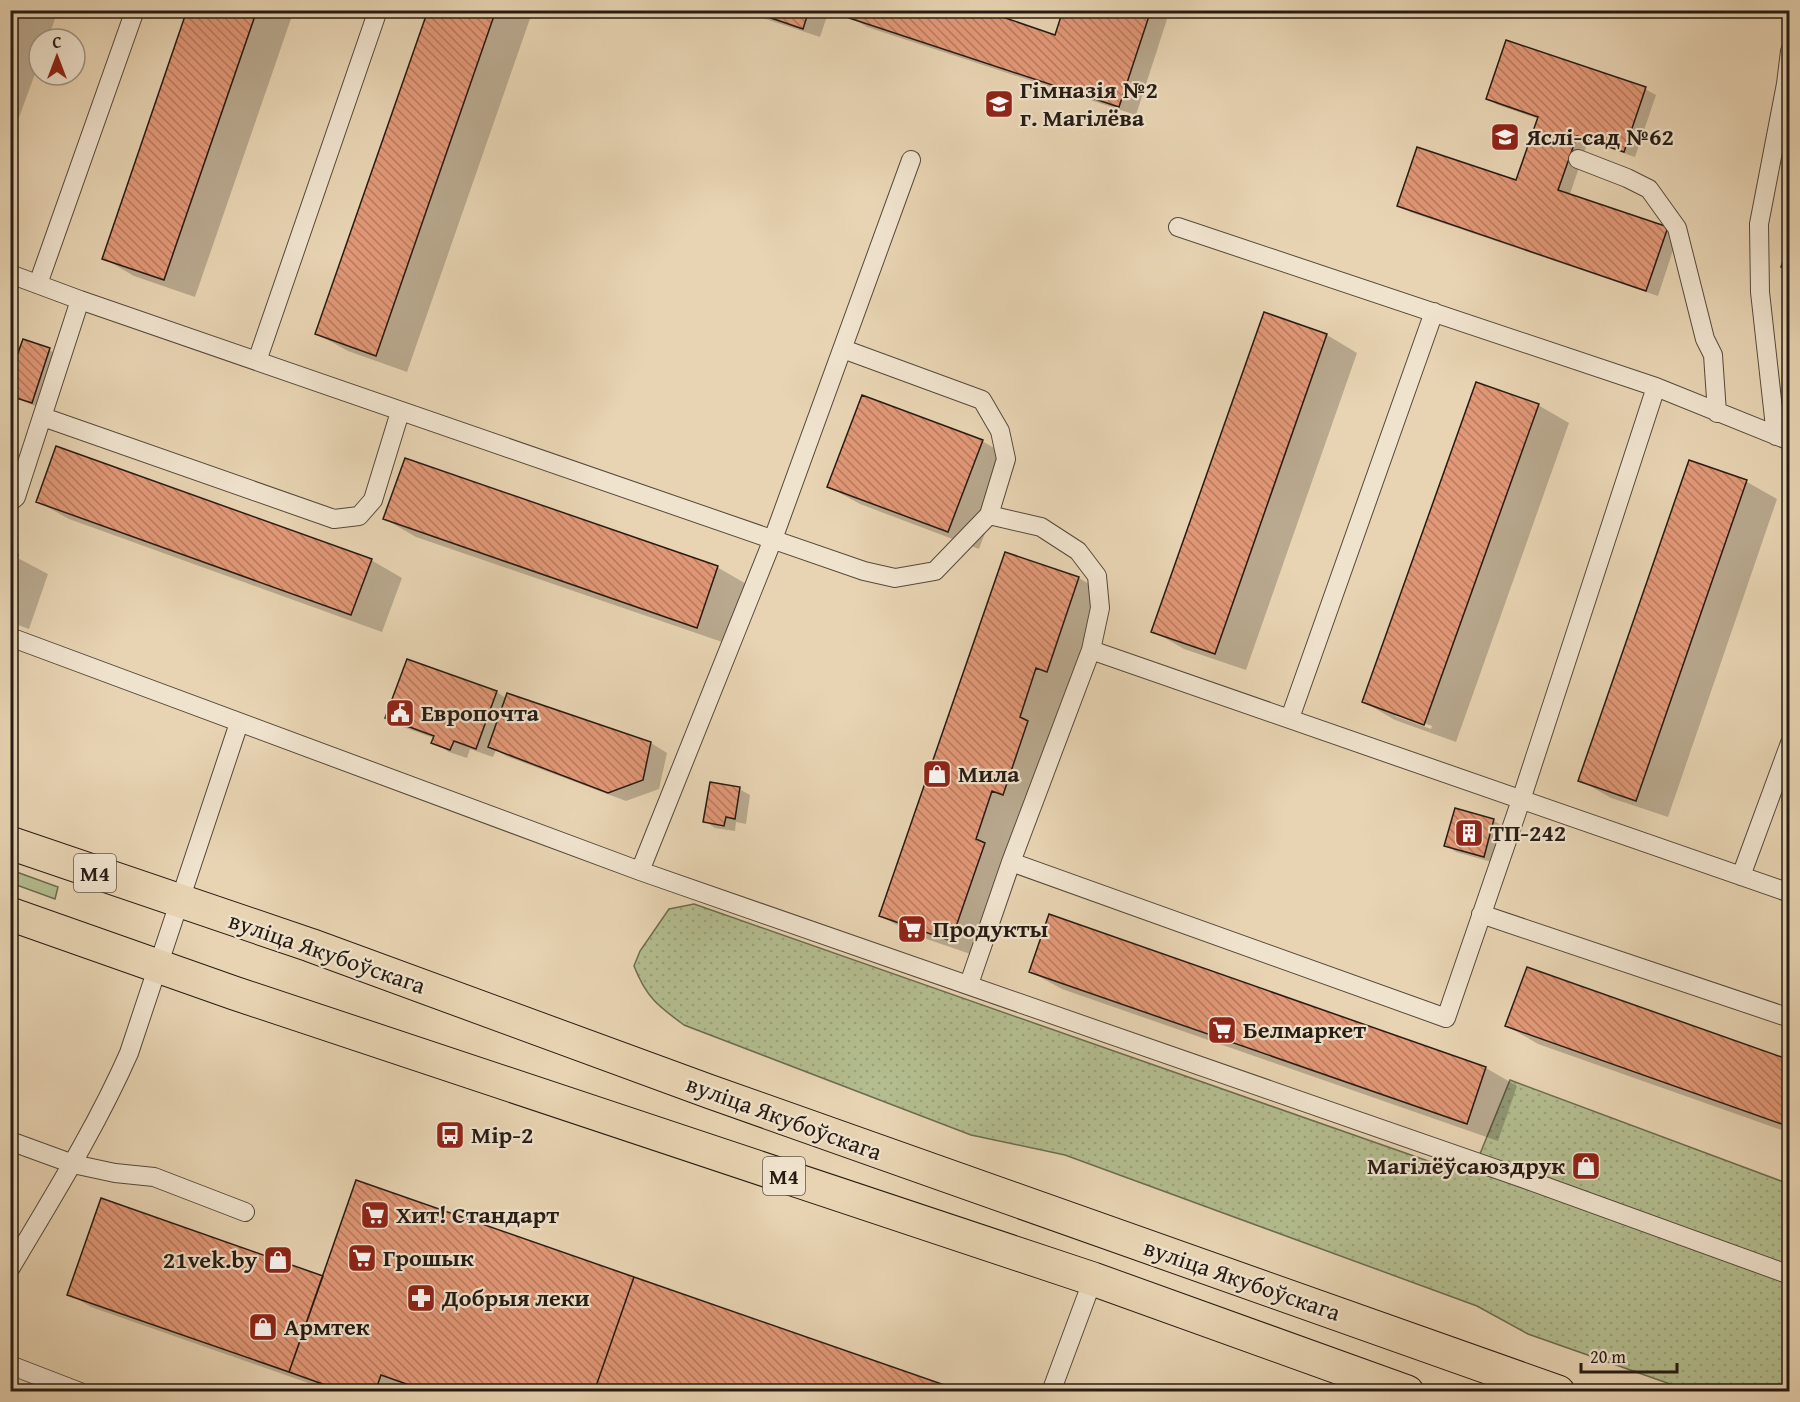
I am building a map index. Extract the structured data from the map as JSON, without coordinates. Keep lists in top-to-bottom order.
{
  "streets": {
    "main road": ["М4", "вуліца Якубоўскага"]
  },
  "places": {
    "school or university": ["Гімназія №2 г. Магілёва", "Яслі-сад №62"],
    "public building": ["Европочта"],
    "shop": [
      "Мила",
      "Магілёўсаюздрук",
      "21vek.by",
      "Армтек"
    ],
    "building": ["ТП-242"],
    "supermarket": [
      "Продукты",
      "Белмаркет",
      "Хит! Стандарт",
      "Грошык"
    ],
    "bus stop": ["Мір-2"],
    "pharmacy": ["Добрыя леки"]
  },
  "scale_bar": "20 m",
  "north": "top"
}
